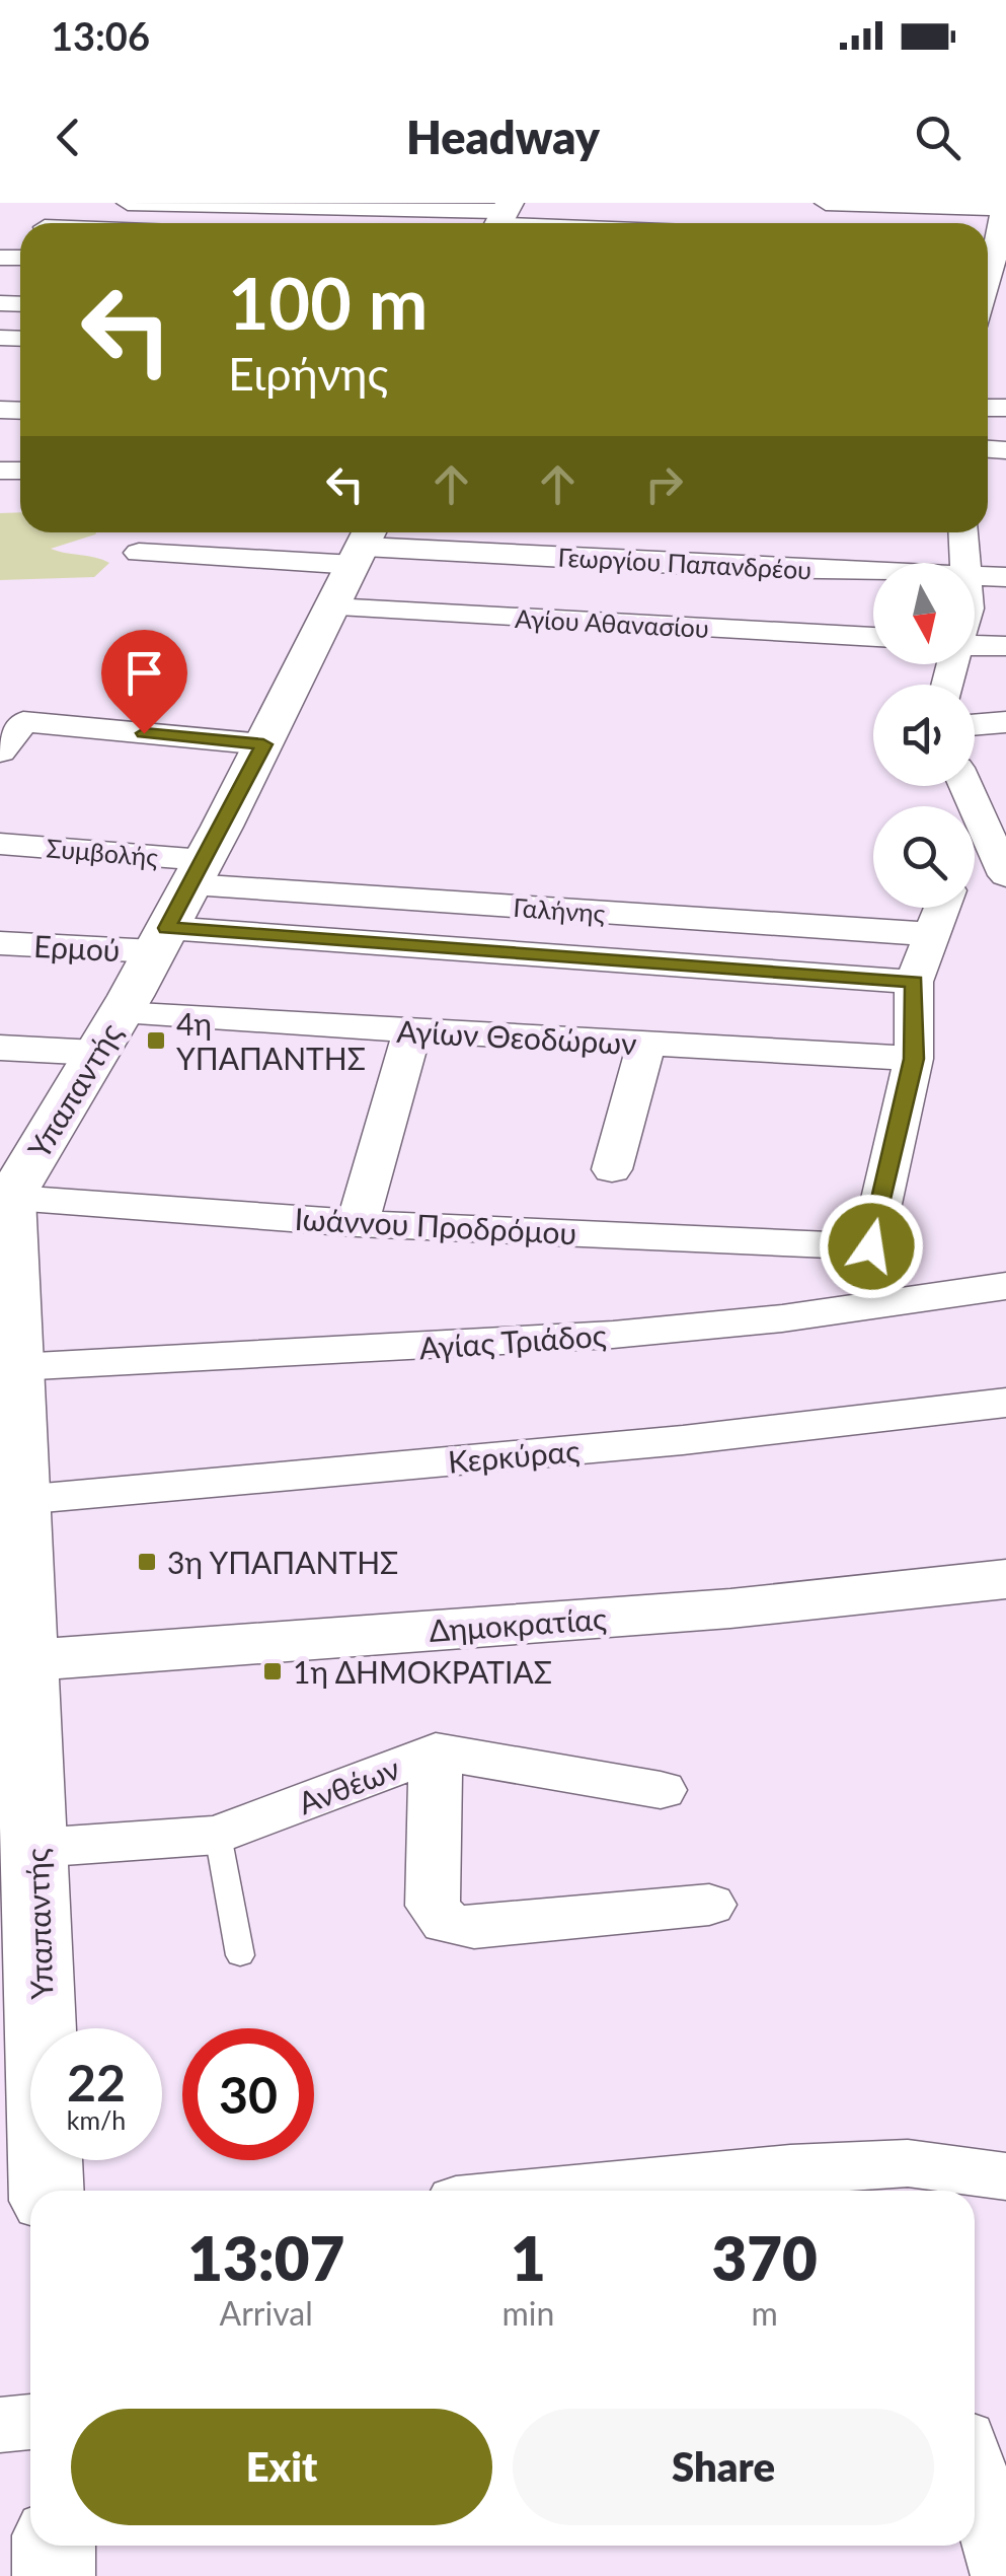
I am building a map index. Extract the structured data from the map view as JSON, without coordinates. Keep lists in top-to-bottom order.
{
  "streets": {
    "street": [
      "Γεωργίου Παπανδρέου",
      "Αγίου Αθανασίου",
      "Συμβολής",
      "Γαλήνης",
      "Ερμού",
      "Αγίων Θεοδώρων",
      "Υπαπαντής",
      "Ιωάννου Προδρόμου",
      "Αγίας Τριάδος",
      "Κερκύρας",
      "Δημοκρατίας",
      "Ανθέων"
    ]
  },
  "crossings": [
    ["Γεωργίου Παπανδρέου", "Υπαπαντής"],
    ["Αγίου Αθανασίου", "Υπαπαντής"],
    ["Συμβολής", "Γαλήνης"],
    ["Συμβολής", "Υπαπαντής"],
    ["Γαλήνης", "Υπαπαντής"],
    ["Ερμού", "Υπαπαντής"],
    ["Αγίων Θεοδώρων", "Υπαπαντής"],
    ["Υπαπαντής", "Ιωάννου Προδρόμου"],
    ["Υπαπαντής", "Αγίας Τριάδος"],
    ["Υπαπαντής", "Κερκύρας"],
    ["Υπαπαντής", "Δημοκρατίας"],
    ["Υπαπαντής", "Ανθέων"]
  ],
  "places": {
    "transit": ["4η ΥΠΑΠΑΝΤΗΣ", "3η ΥΠΑΠΑΝΤΗΣ", "1η ΔΗΜΟΚΡΑΤΙΑΣ"]
  },
  "north": "bottom",
  "page": {
    "status": "13:06",
    "header": "Headway",
    "turn": ["100 m", "Ειρήνης"],
    "speed": "22 km/h",
    "limit": "30",
    "eta": [
      "13:07",
      "Arrival",
      "1",
      "min",
      "370",
      "m"
    ],
    "buttons": ["Exit", "Share"]
  }
}
